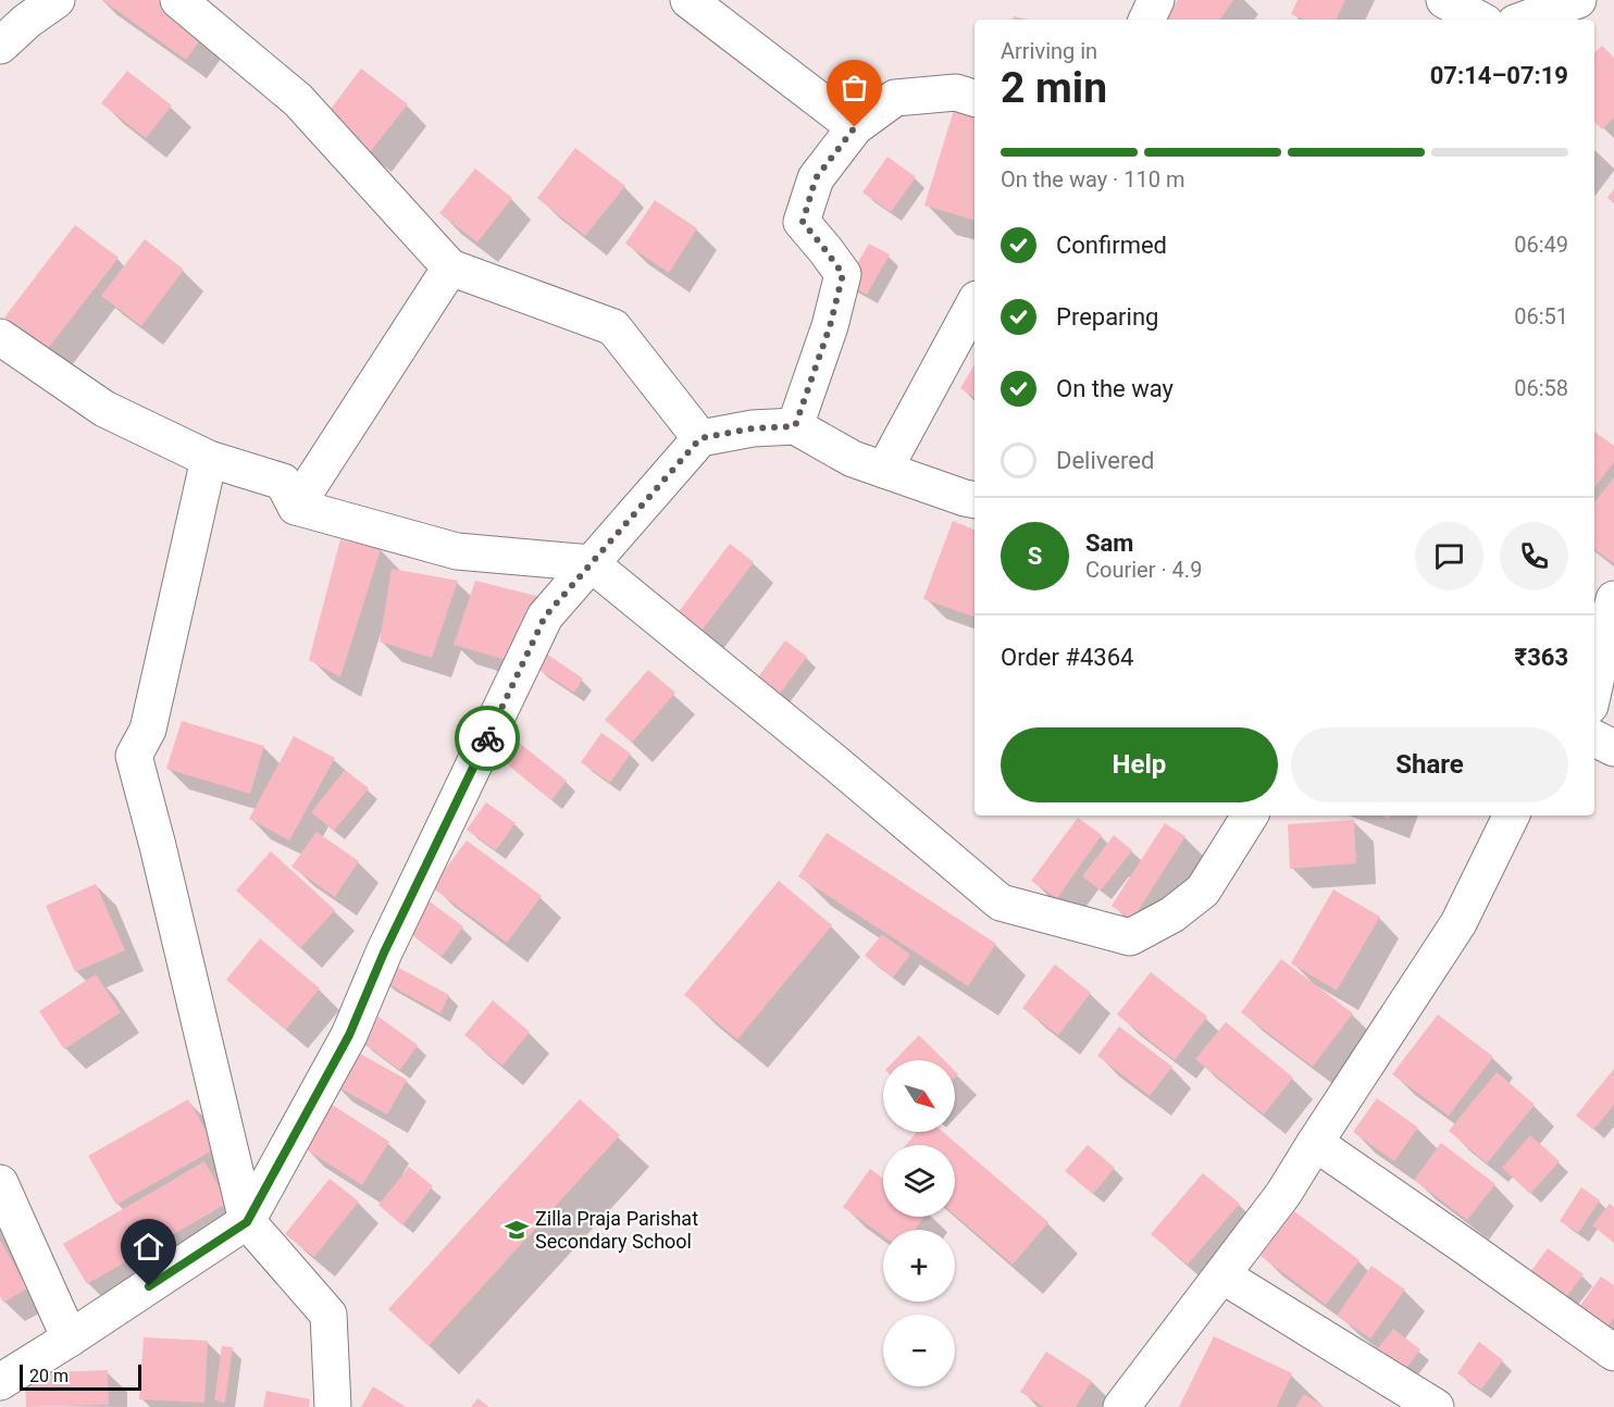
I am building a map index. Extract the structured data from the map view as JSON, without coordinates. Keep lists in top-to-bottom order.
{
  "places": {
    "school or university": ["Zilla Praja Parishat Secondary School"]
  },
  "scale_bar": "20 m",
  "north": "bottom right",
  "page": {
    "heading": ["2 min", "Arriving in", "07:14–07:19"],
    "panel": [
      "Sam",
      "Courier · 4.9",
      "Order #4364",
      "₹363"
    ],
    "bar": "On the way · 110 m",
    "list": [
      ["Confirmed", "06:49"],
      ["Preparing", "06:51"],
      ["On the way", "06:58"],
      "Delivered"
    ],
    "round": "S",
    "buttons": ["Help", "Share"],
    "map_buttons": ["+", "−"],
    "scale": "20 m"
  }
}
